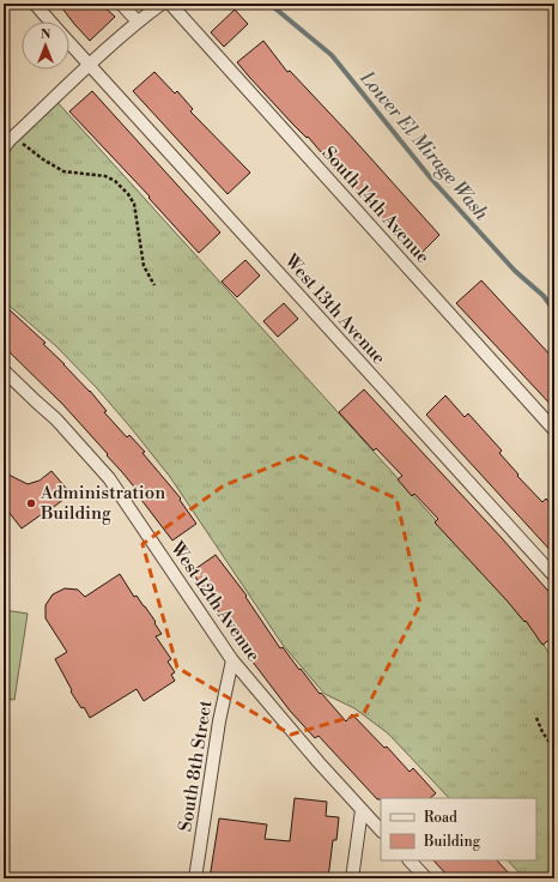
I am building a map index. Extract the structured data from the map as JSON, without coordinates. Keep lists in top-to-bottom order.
{
  "streets": {
    "street": [
      "South 14th Avenue",
      "West 13th Avenue",
      "West 12th Avenue",
      "South 8th Street"
    ]
  },
  "crossings": [
    ["West 12th Avenue", "South 8th Street"]
  ],
  "water": ["Lower El Mirage Wash"],
  "places": ["Administration Building"],
  "legend": ["Road", "Building"],
  "north": "top"
}
